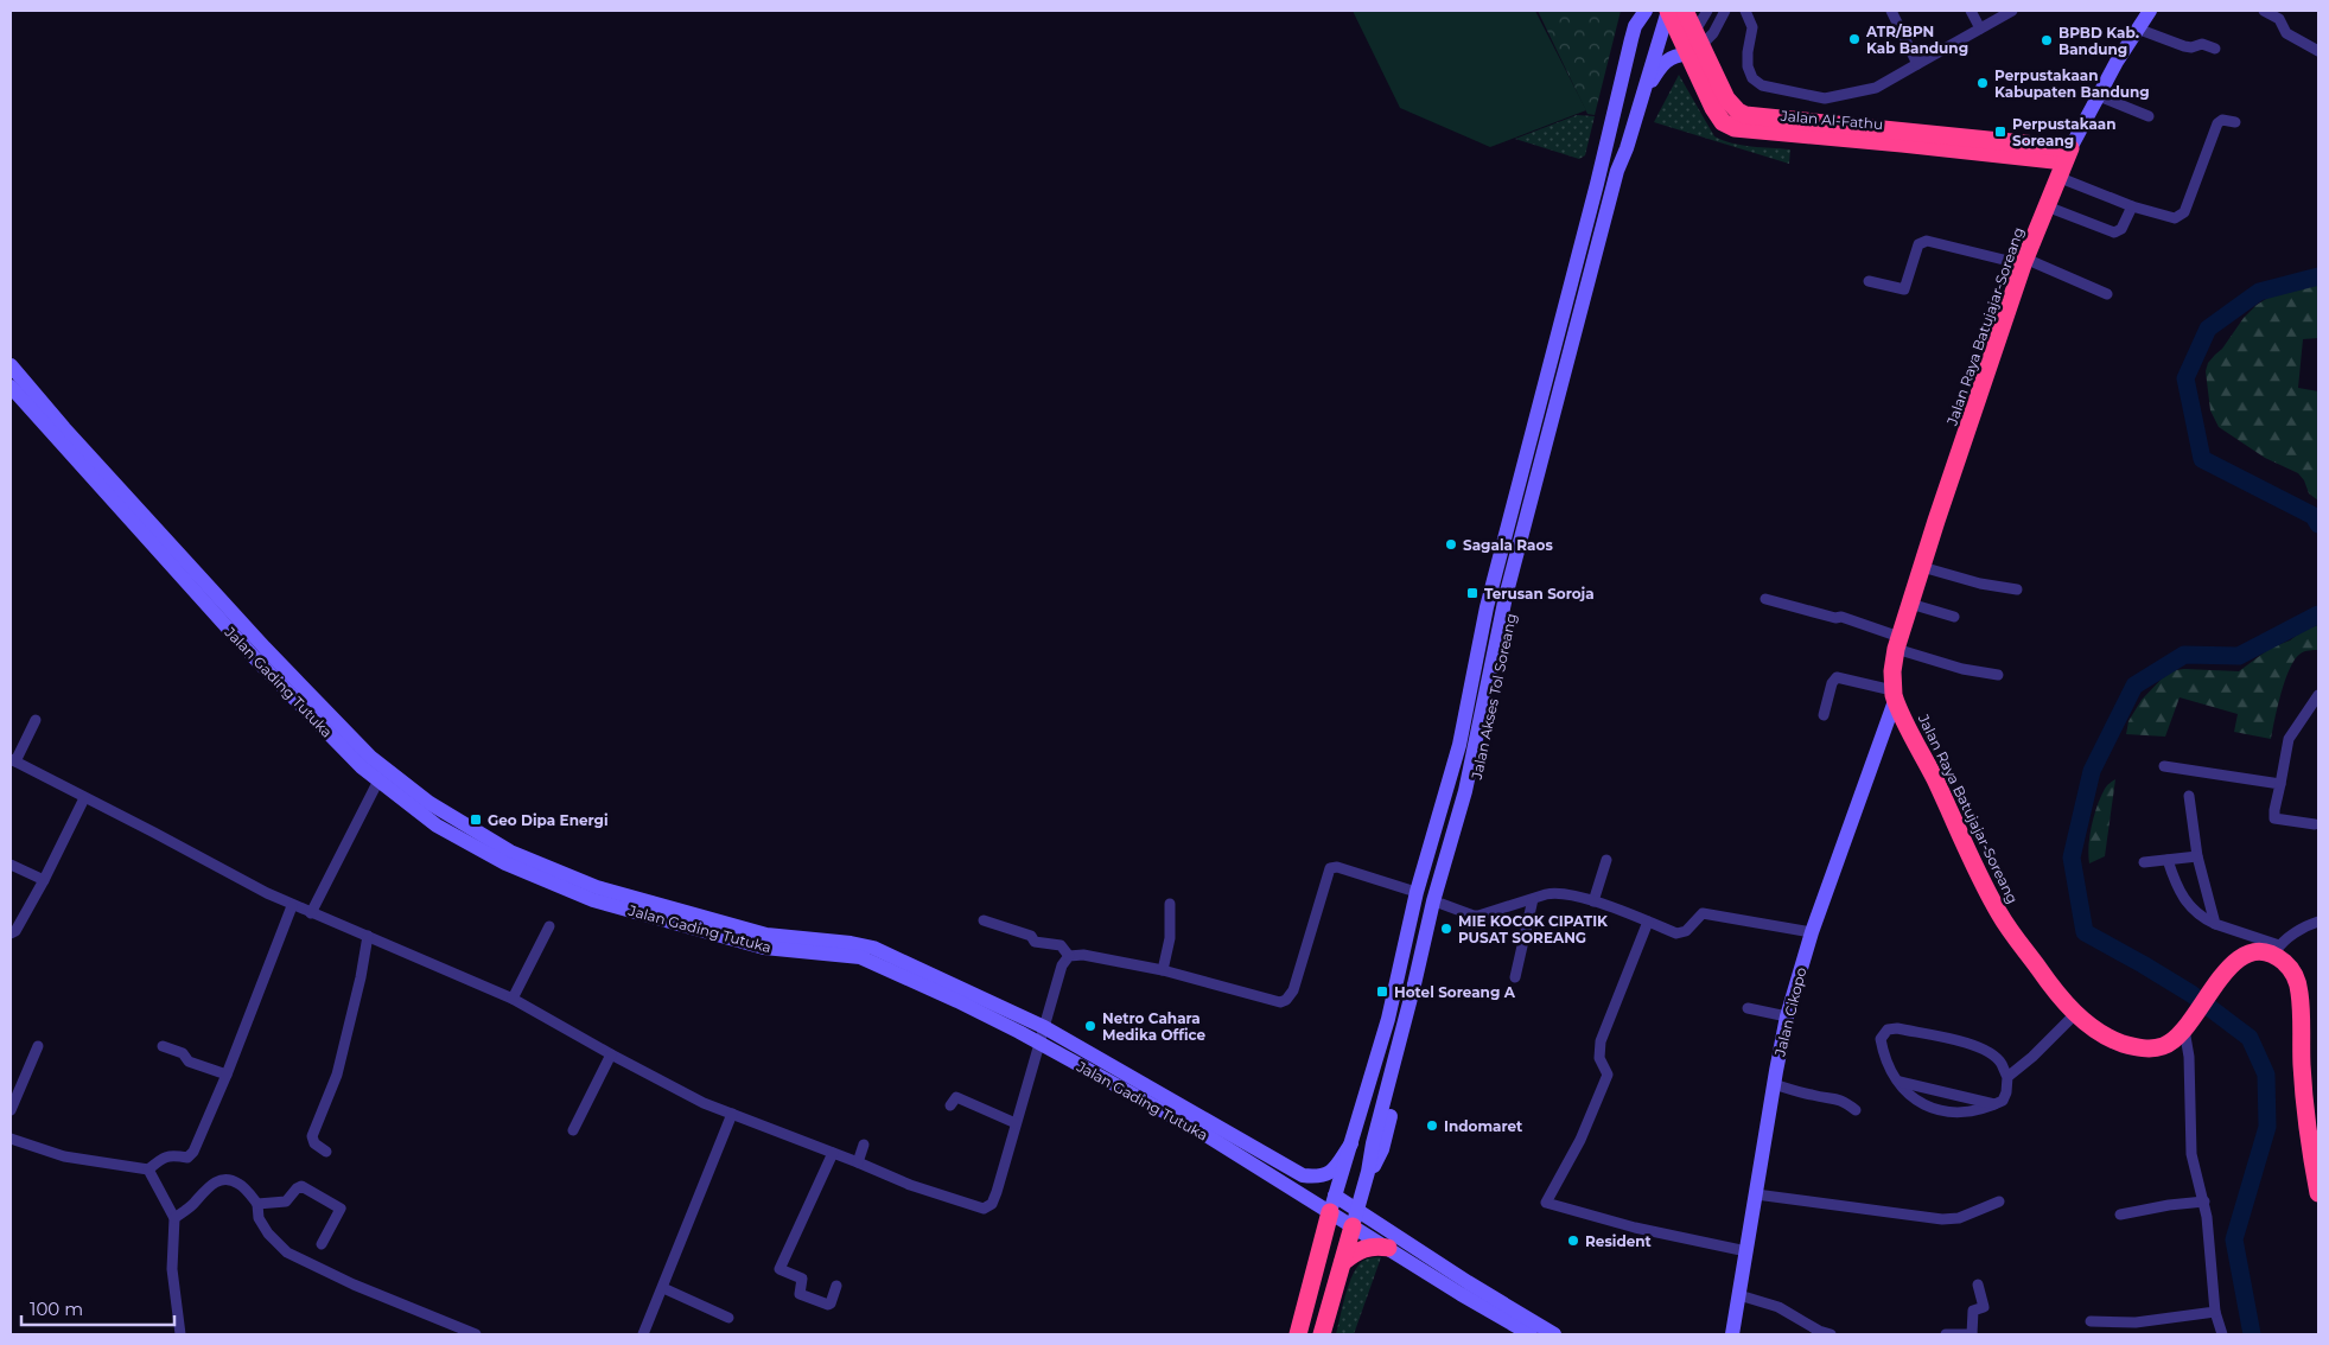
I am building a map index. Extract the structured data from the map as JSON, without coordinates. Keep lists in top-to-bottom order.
{
  "streets": {
    "highway": ["Jalan Al-Fathu", "Jalan Raya Batujajar-Soreang"],
    "main road": ["Jalan Gading Tutuka", "Jalan Akses Tol Soreang", "Jalan Cikopo"]
  },
  "crossings": [
    ["Jalan Al-Fathu", "Jalan Raya Batujajar-Soreang"],
    ["Jalan Al-Fathu", "Jalan Akses Tol Soreang"],
    ["Jalan Raya Batujajar-Soreang", "Jalan Cikopo"],
    ["Jalan Gading Tutuka", "Jalan Akses Tol Soreang"]
  ],
  "places": {
    "other": [
      "ATR/BPN Kab Bandung",
      "BPBD Kab. Bandung",
      "Perpustakaan Kabupaten Bandung",
      "Sagala Raos",
      "MIE KOCOK CIPATIK PUSAT SOREANG",
      "Netro Cahara Medika Office",
      "Indomaret",
      "Resident"
    ],
    "transit": [
      "Perpustakaan Soreang",
      "Terusan Soroja",
      "Geo Dipa Energi",
      "Hotel Soreang A"
    ]
  },
  "scale_bar": "100 m"
}
